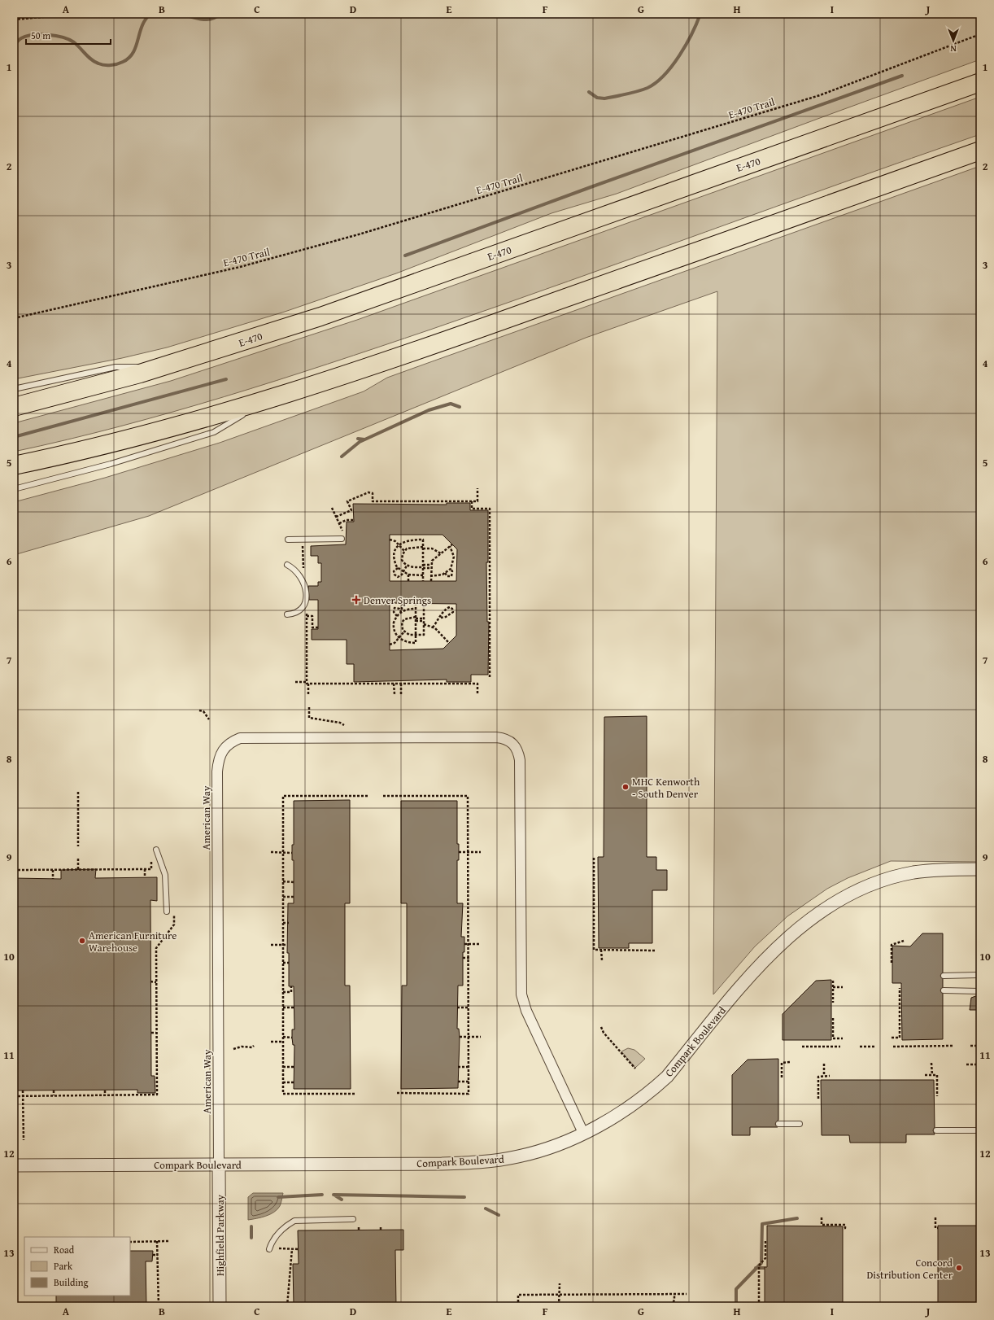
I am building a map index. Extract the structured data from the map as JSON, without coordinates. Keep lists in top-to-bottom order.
{
  "streets": {
    "highway": ["E-470"],
    "street": ["American Way", "Compark Boulevard", "Highfield Parkway"],
    "path": ["E-470 Trail"]
  },
  "crossings": [
    ["American Way", "Compark Boulevard"],
    ["American Way", "Highfield Parkway"],
    ["Compark Boulevard", "Highfield Parkway"]
  ],
  "places": {
    "health": ["Denver Springs"],
    "other": ["MHC Kenworth - South Denver", "American Furniture Warehouse", "Concord Distribution Center"]
  },
  "legend": ["Road", "Park", "Building"],
  "scale_bar": "50 m",
  "north": "bottom",
  "grid": {
    "columns": [
      "A",
      "B",
      "C",
      "D",
      "E",
      "F",
      "G",
      "H",
      "I",
      "J"
    ],
    "rows": [
      "1",
      "2",
      "3",
      "4",
      "5",
      "6",
      "7",
      "8",
      "9",
      "10",
      "11",
      "12",
      "13"
    ]
  }
}
